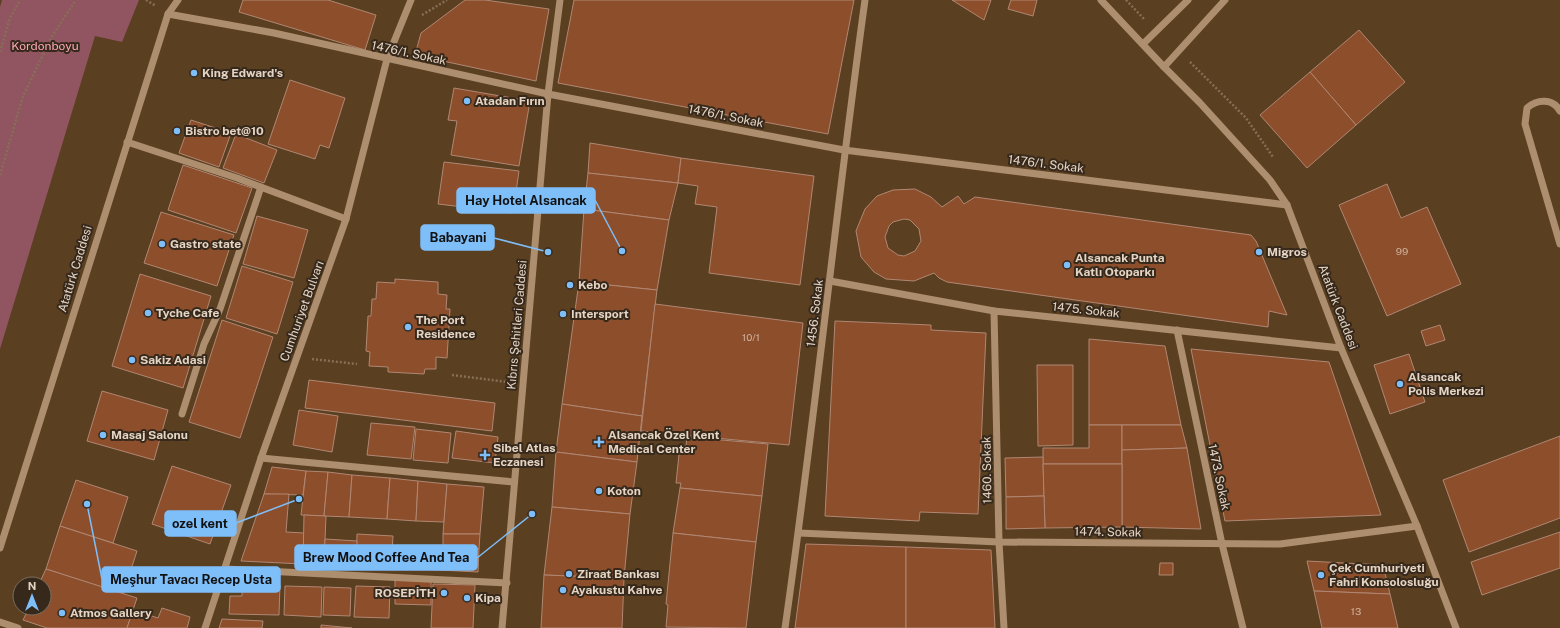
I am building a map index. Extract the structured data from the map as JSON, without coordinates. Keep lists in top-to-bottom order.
{
  "streets": {
    "street": [
      "1476/1. Sokak",
      "Atatürk Caddesi",
      "1475. Sokak",
      "Cumhuriyet Bulvarı",
      "1456. Sokak",
      "Kıbrıs Şehitleri Caddesi",
      "1460. Sokak",
      "1473. Sokak",
      "1474. Sokak"
    ]
  },
  "crossings": [
    ["1476/1. Sokak", "Atatürk Caddesi"],
    ["1476/1. Sokak", "Cumhuriyet Bulvarı"],
    ["1476/1. Sokak", "1456. Sokak"],
    ["1476/1. Sokak", "Kıbrıs Şehitleri Caddesi"],
    ["Atatürk Caddesi", "1475. Sokak"],
    ["Atatürk Caddesi", "1474. Sokak"],
    ["1475. Sokak", "1456. Sokak"],
    ["1475. Sokak", "1460. Sokak"],
    ["1475. Sokak", "1473. Sokak"],
    ["1456. Sokak", "1474. Sokak"],
    ["1460. Sokak", "1474. Sokak"],
    ["1473. Sokak", "1474. Sokak"]
  ],
  "parks": ["Kordonboyu"],
  "places": {
    "other": [
      "King Edward's",
      "Atadan Fırın",
      "Bistro bet@10",
      "Gastro state",
      "Hay Hotel Alsancak",
      "Babayani",
      "Migros",
      "Alsancak Punta Katlı Otoparkı",
      "Kebo",
      "Tyche Cafe",
      "Intersport",
      "The Port Residence",
      "Sakiz Adasi",
      "Alsancak Polis Merkezi",
      "Masaj Salonu",
      "Koton",
      "ozel kent",
      "Meşhur Tavacı Recep Usta",
      "Brew Mood Coffee And Tea",
      "Ziraat Bankası",
      "Çek Cumhuriyeti Fahri Konsolosluğu",
      "Ayakustu Kahve",
      "ROSEPİTH",
      "Kipa",
      "Atmos Gallery"
    ],
    "health": ["Alsancak Özel Kent Medical Center", "Sibel Atlas Eczanesi"]
  },
  "house_numbers": ["99", "10/1", "13"],
  "north": "top"
}
